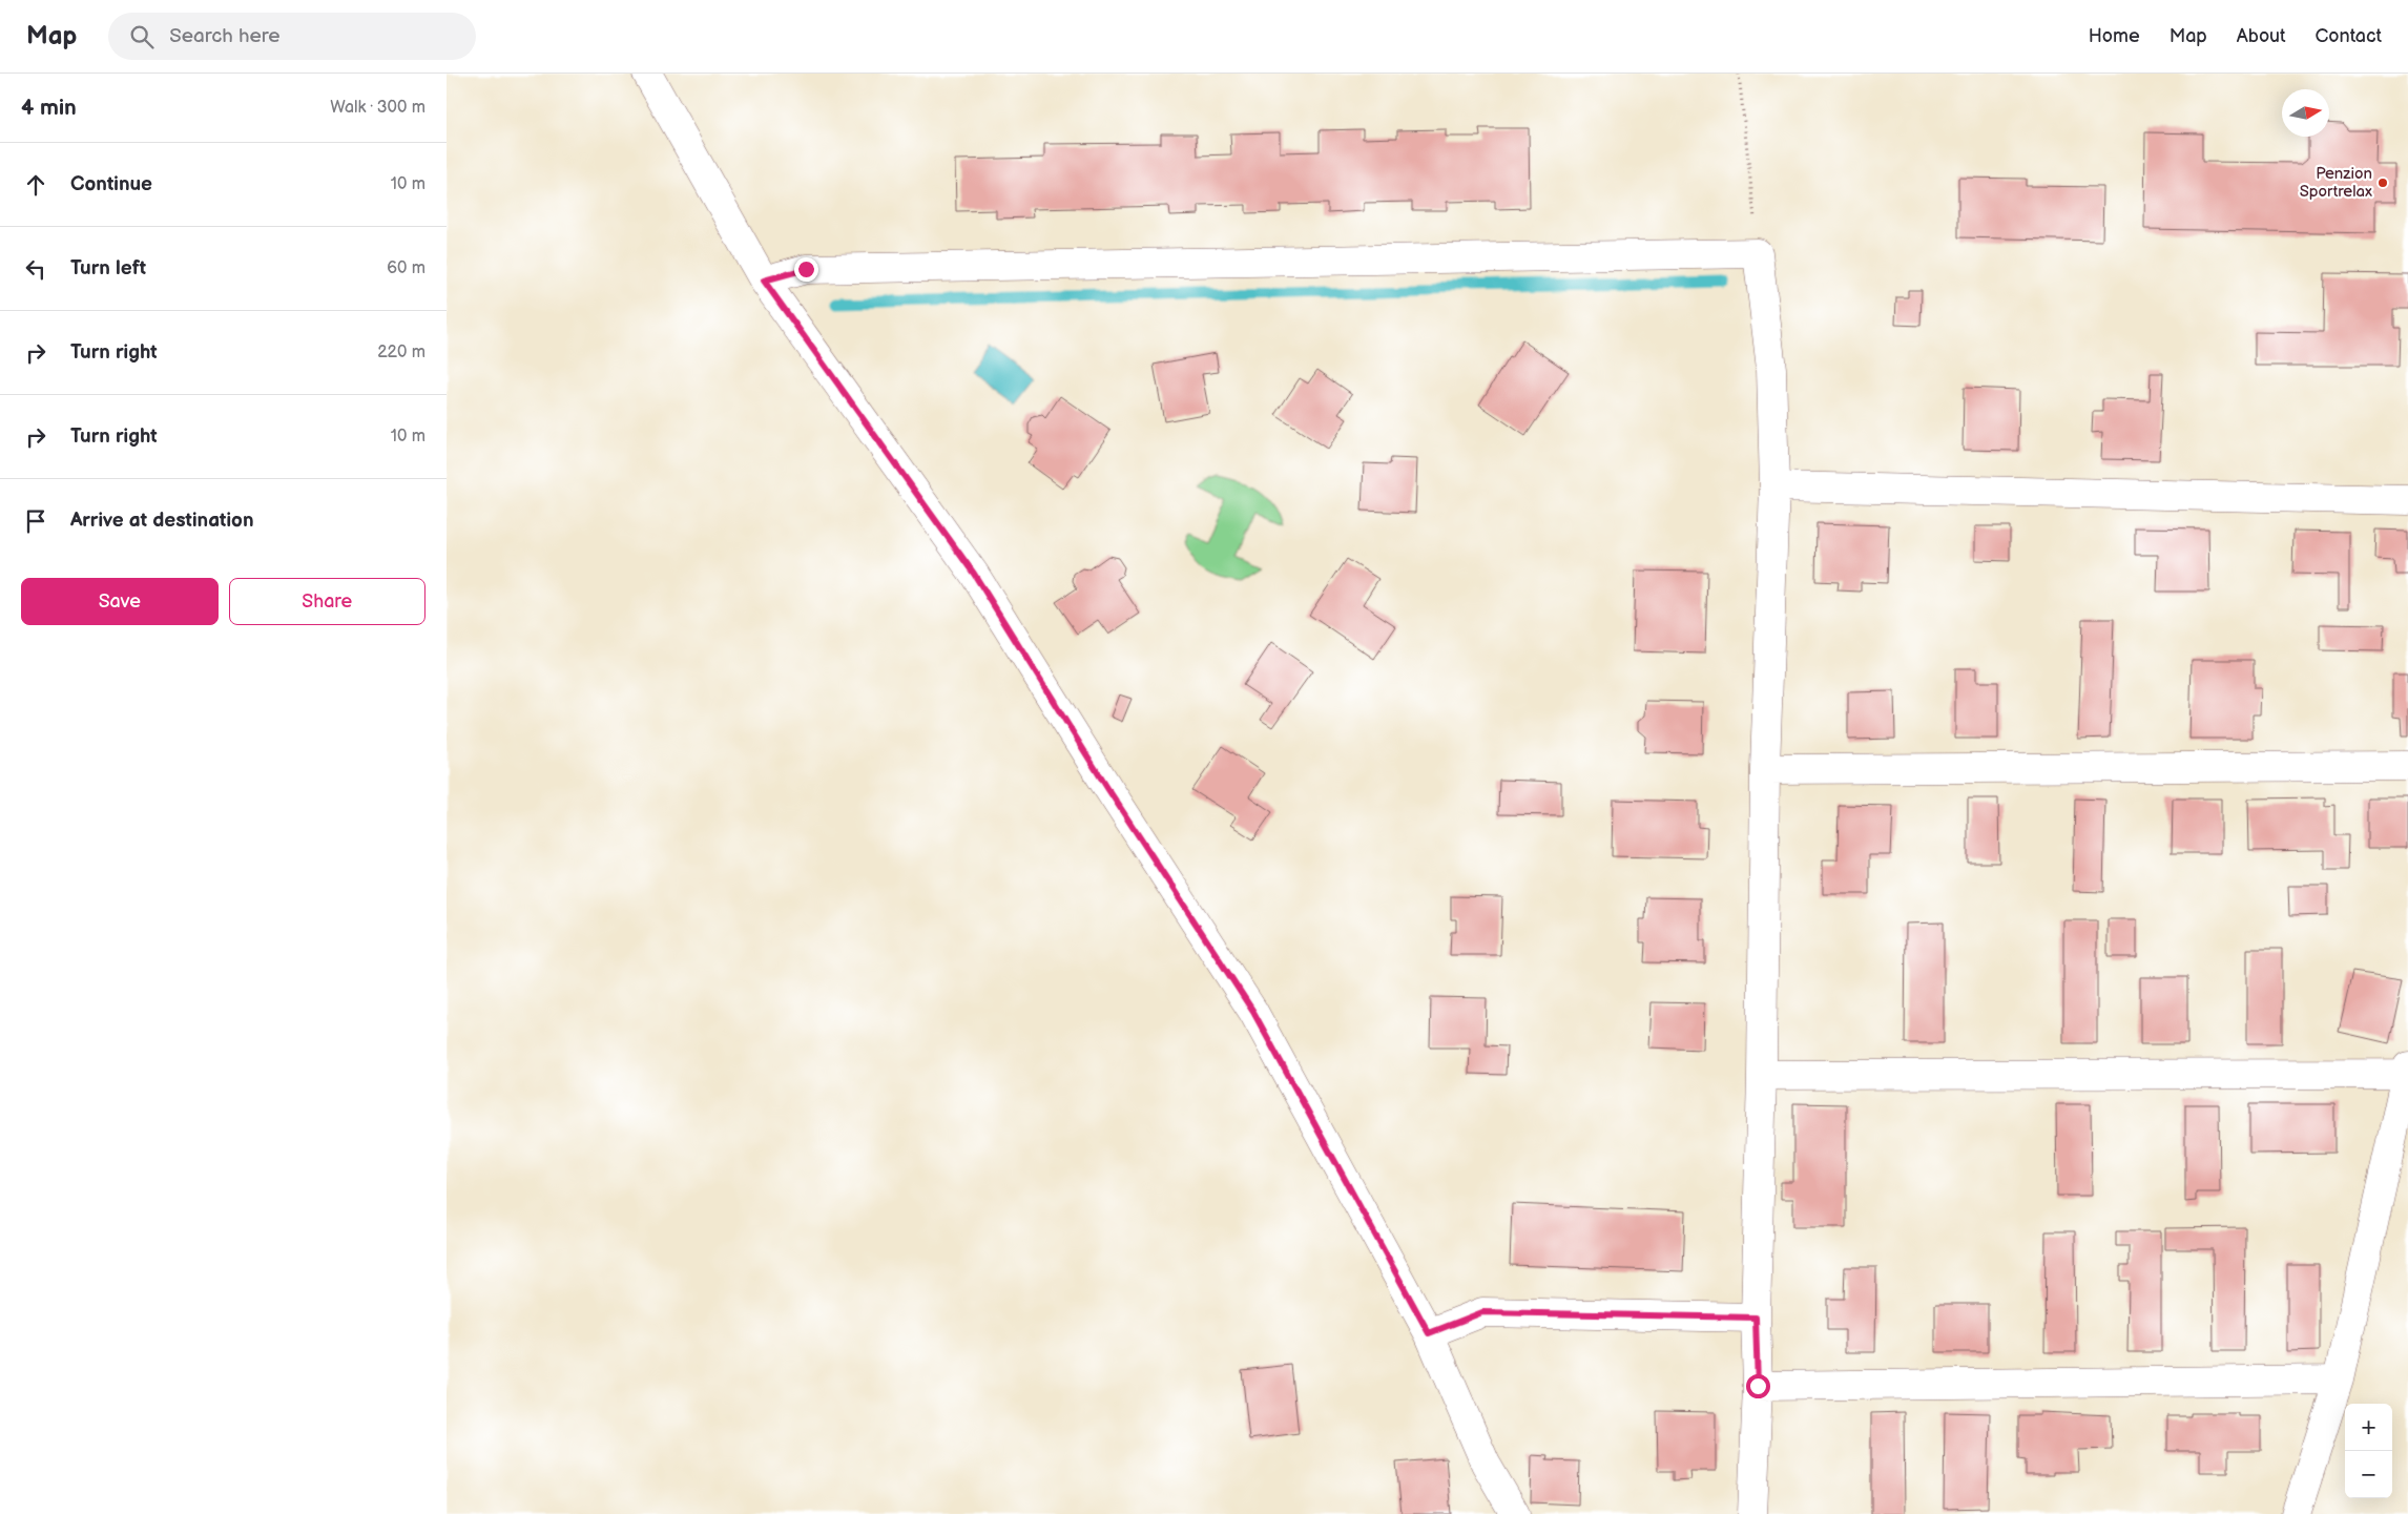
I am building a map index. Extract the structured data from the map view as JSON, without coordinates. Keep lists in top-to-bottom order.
{
  "places": ["Penzion Sportrelax"],
  "north": "right",
  "page": {
    "header": "Map",
    "search": "Search here",
    "nav": [
      "Home",
      "Map",
      "About",
      "Contact"
    ],
    "heading": ["4 min", "Walk · 300 m"],
    "list": [
      ["Continue", "10 m"],
      ["Turn left", "60 m"],
      ["Turn right", "220 m"],
      ["Turn right", "10 m"],
      "Arrive at destination"
    ],
    "buttons": ["Save", "Share"],
    "map_buttons": ["+", "−"]
  }
}
